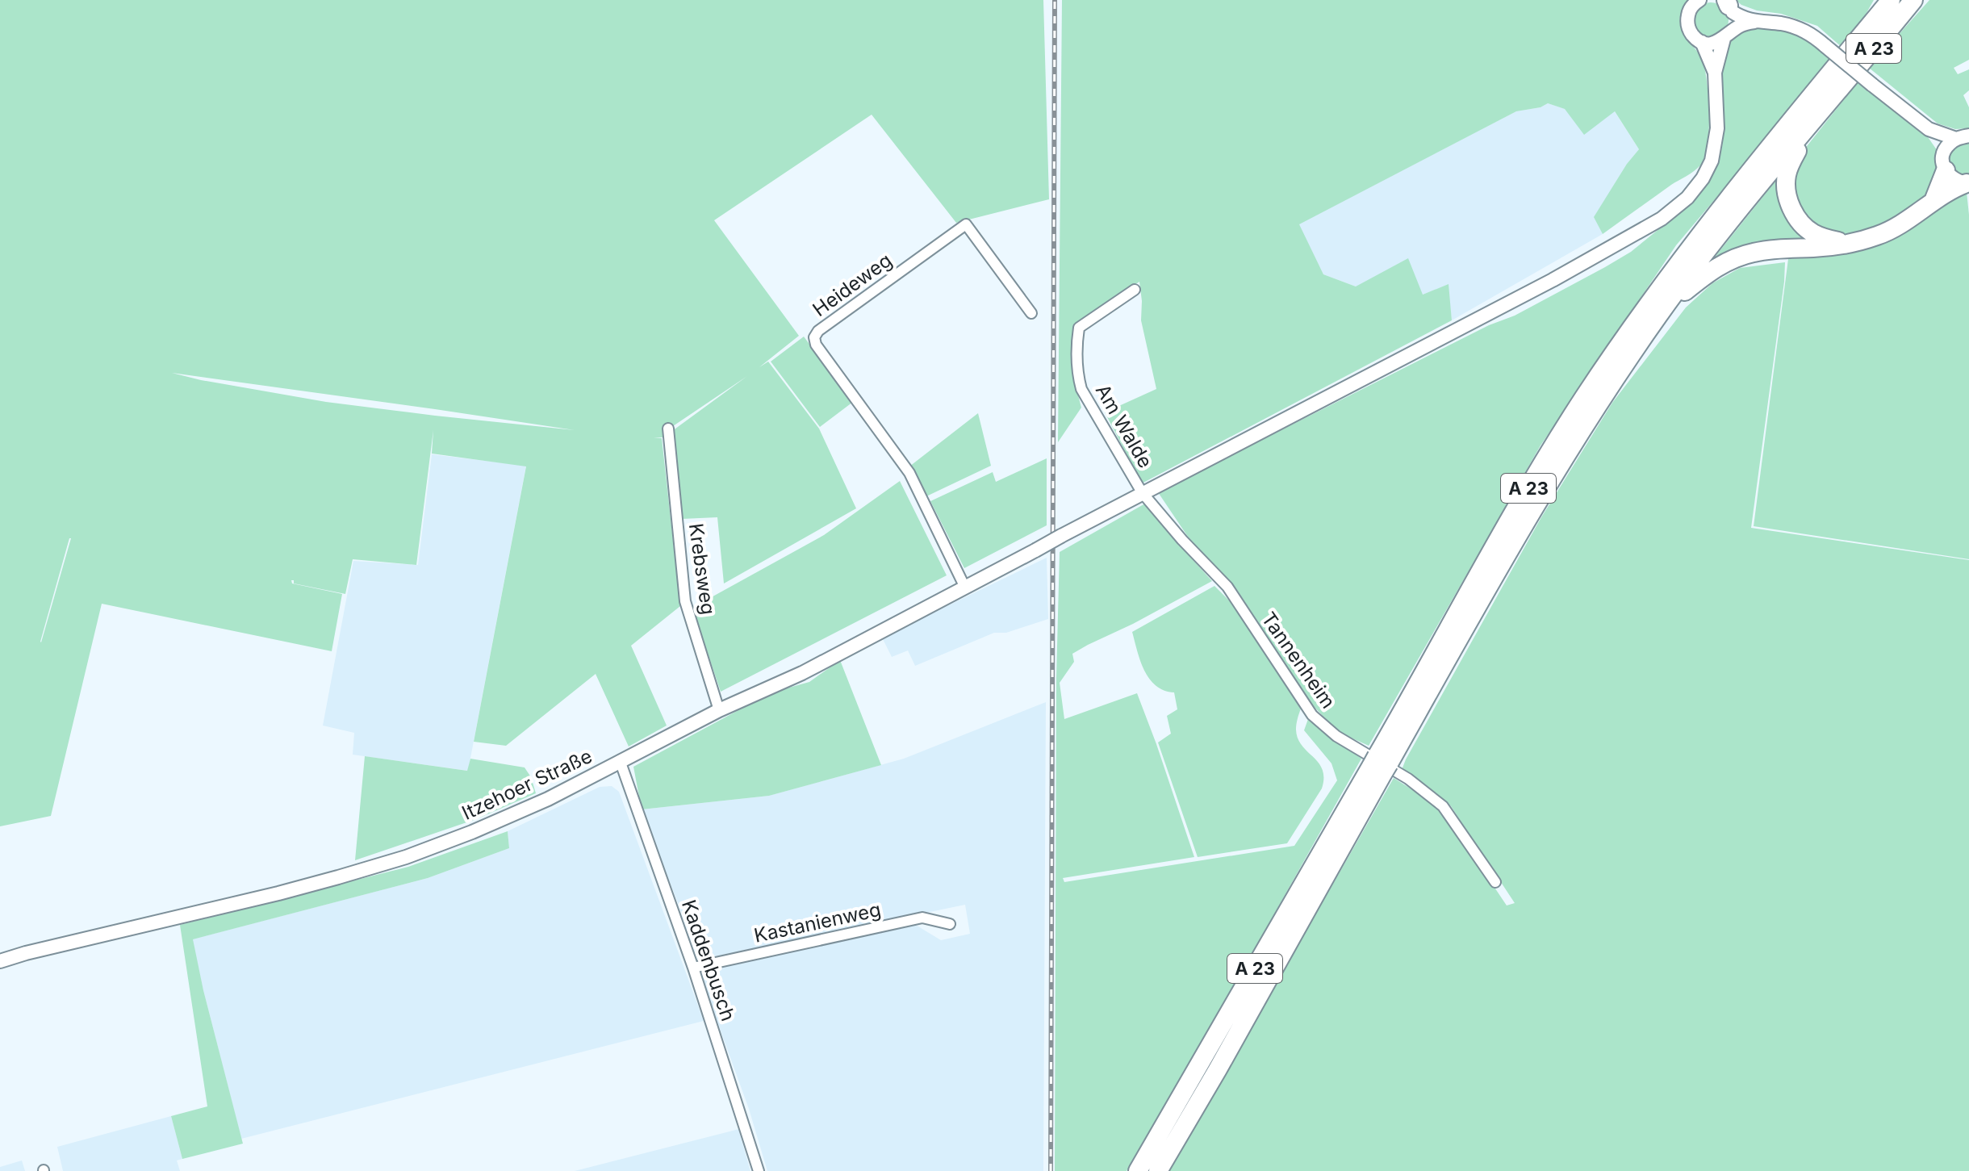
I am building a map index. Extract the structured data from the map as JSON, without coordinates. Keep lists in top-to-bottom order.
{
  "streets": {
    "highway": ["A 23"],
    "main road": ["Itzehoer Straße"],
    "street": [
      "Heideweg",
      "Am Walde",
      "Krebsweg",
      "Tannenheim",
      "Kastanienweg",
      "Kaddenbusch"
    ]
  },
  "crossings": [
    ["Heideweg", "Itzehoer Straße"],
    ["Am Walde", "Tannenheim"],
    ["Am Walde", "Itzehoer Straße"],
    ["Krebsweg", "Itzehoer Straße"],
    ["Tannenheim", "Itzehoer Straße"],
    ["Itzehoer Straße", "Kaddenbusch"],
    ["Kastanienweg", "Kaddenbusch"]
  ]
}
